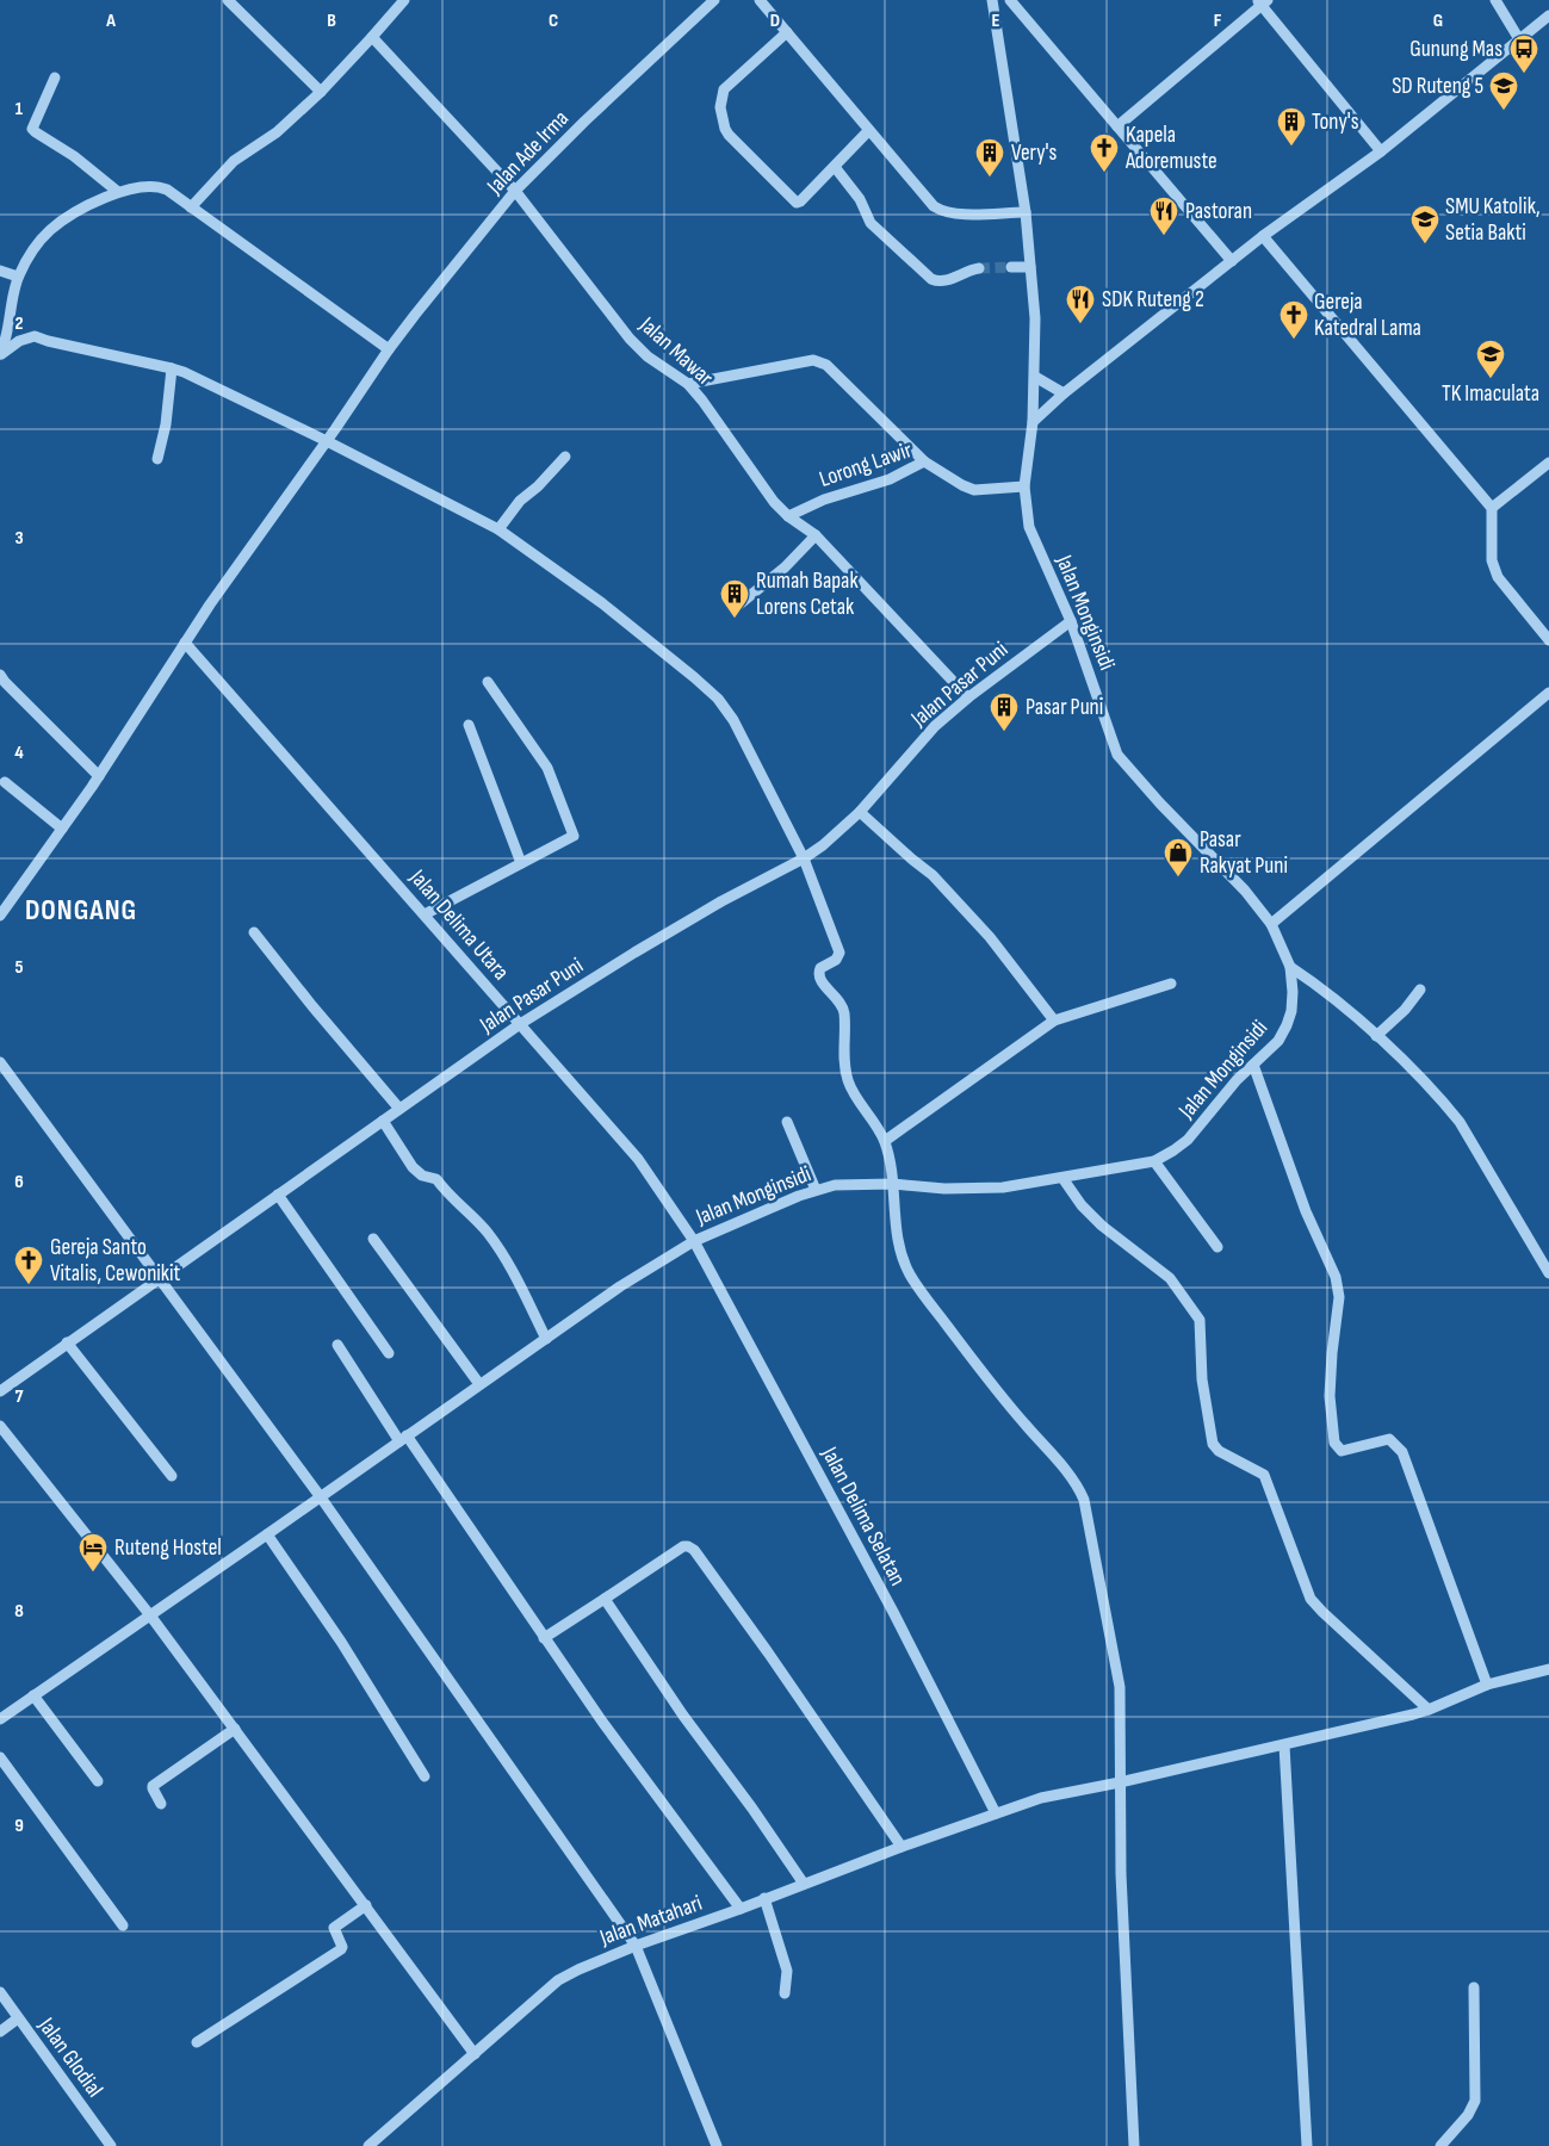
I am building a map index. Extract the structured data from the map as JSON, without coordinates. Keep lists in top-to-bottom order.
{
  "streets": {
    "street": [
      "Jalan Ade Irma",
      "Jalan Mawar",
      "Lorong Lawir",
      "Jalan Monginsidi",
      "Jalan Pasar Puni",
      "Jalan Delima Utara",
      "Jalan Delima Selatan",
      "Jalan Matahari",
      "Jalan Glodial"
    ]
  },
  "crossings": [
    ["Jalan Ade Irma", "Jalan Mawar"],
    ["Jalan Ade Irma", "Jalan Delima Utara"],
    ["Jalan Mawar", "Lorong Lawir"],
    ["Jalan Mawar", "Jalan Pasar Puni"],
    ["Lorong Lawir", "Jalan Monginsidi"],
    ["Jalan Monginsidi", "Jalan Pasar Puni"],
    ["Jalan Monginsidi", "Jalan Delima Utara"],
    ["Jalan Monginsidi", "Jalan Delima Selatan"],
    ["Jalan Pasar Puni", "Jalan Delima Utara"],
    ["Jalan Delima Utara", "Jalan Delima Selatan"],
    ["Jalan Delima Selatan", "Jalan Matahari"]
  ],
  "districts": ["DONGANG"],
  "places": {
    "bus stop": ["Gunung Mas"],
    "school or university": ["SD Ruteng 5", "SMU Katolik, Setia Bakti", "TK Imaculata"],
    "building": [
      "Tony's",
      "Very's",
      "Rumah Bapak Lorens Cetak",
      "Pasar Puni"
    ],
    "church": ["Kapela Adoremuste", "Gereja Katedral Lama", "Gereja Santo Vitalis, Cewonikit"],
    "restaurant": ["Pastoran", "SDK Ruteng 2"],
    "shop": ["Pasar Rakyat Puni"],
    "hotel": ["Ruteng Hostel"]
  },
  "grid": {
    "columns": [
      "A",
      "B",
      "C",
      "D",
      "E",
      "F",
      "G"
    ],
    "rows": [
      "1",
      "2",
      "3",
      "4",
      "5",
      "6",
      "7",
      "8",
      "9"
    ]
  }
}
